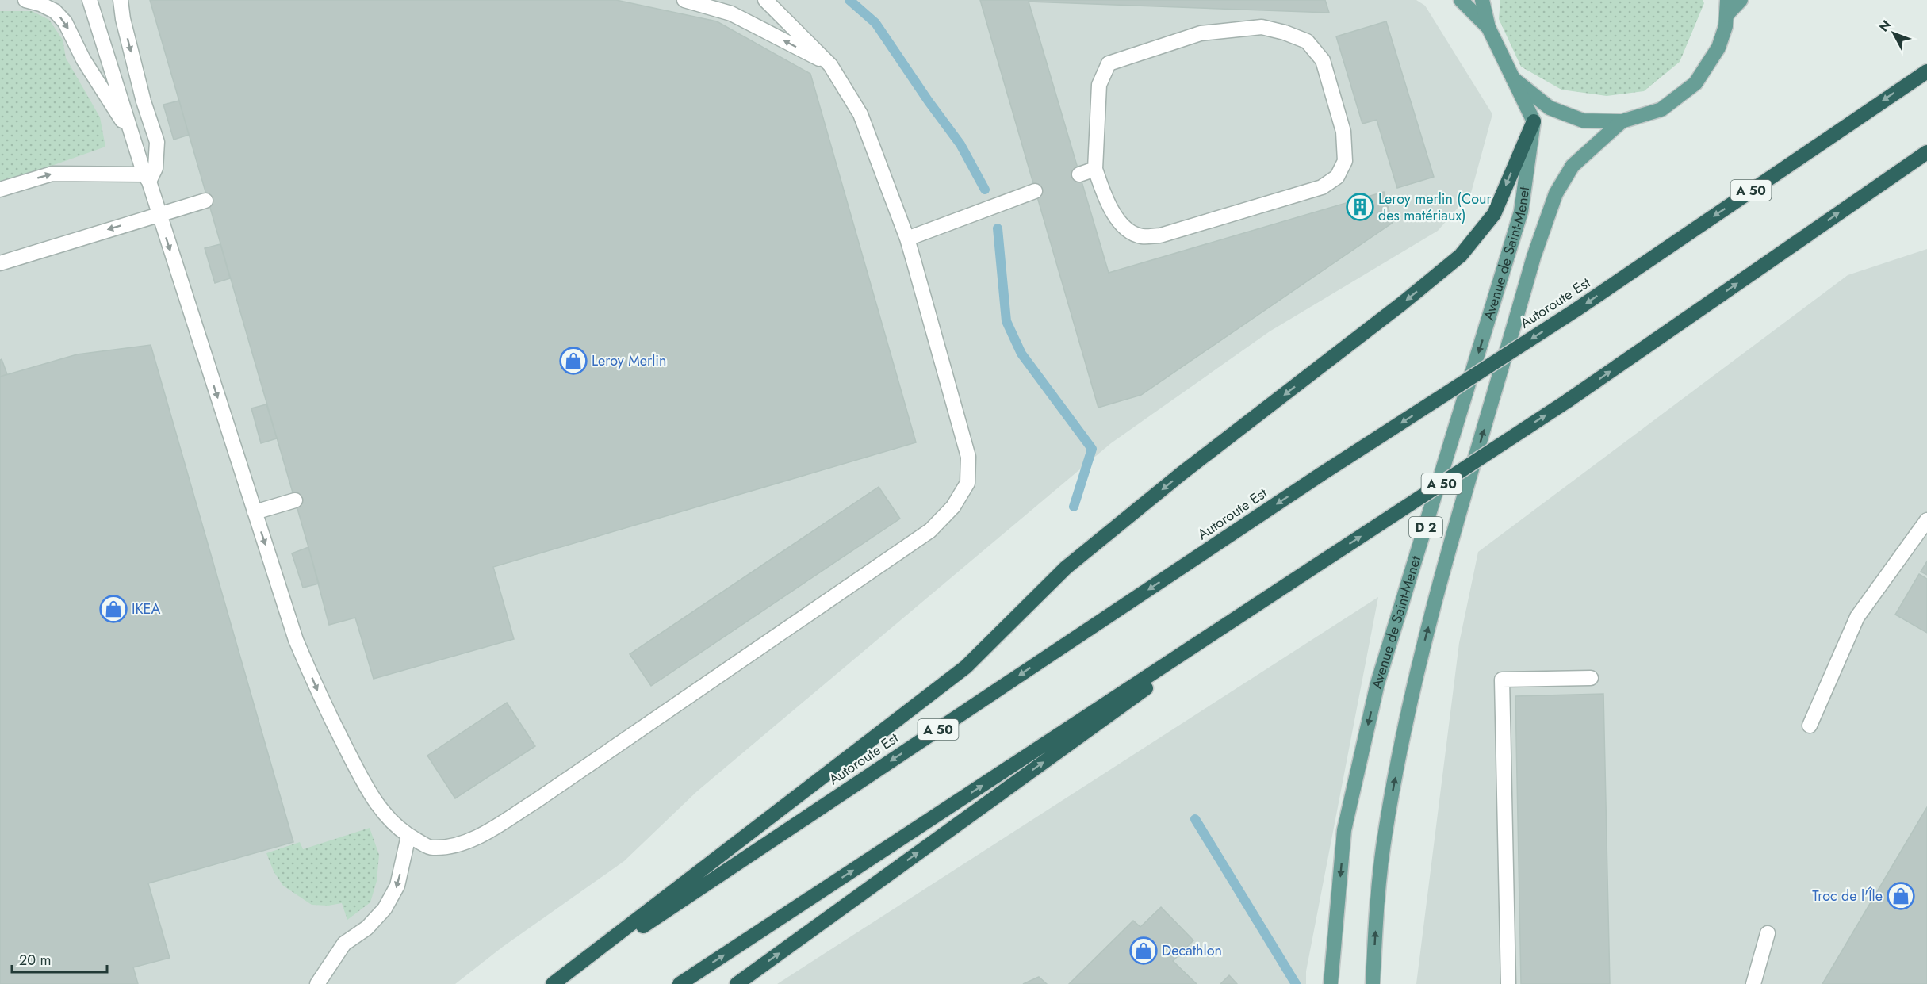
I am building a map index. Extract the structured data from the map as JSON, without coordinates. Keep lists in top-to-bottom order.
{
  "streets": {
    "highway": ["A 50", "Autoroute Est"],
    "main road": ["Avenue de Saint-Menet", "D 2"]
  },
  "places": {
    "building": ["Leroy merlin (Cour des matériaux)"],
    "shop": [
      "Leroy Merlin",
      "IKEA",
      "Troc de l'Île",
      "Decathlon"
    ]
  },
  "scale_bar": "20 m",
  "north": "top left"
}
